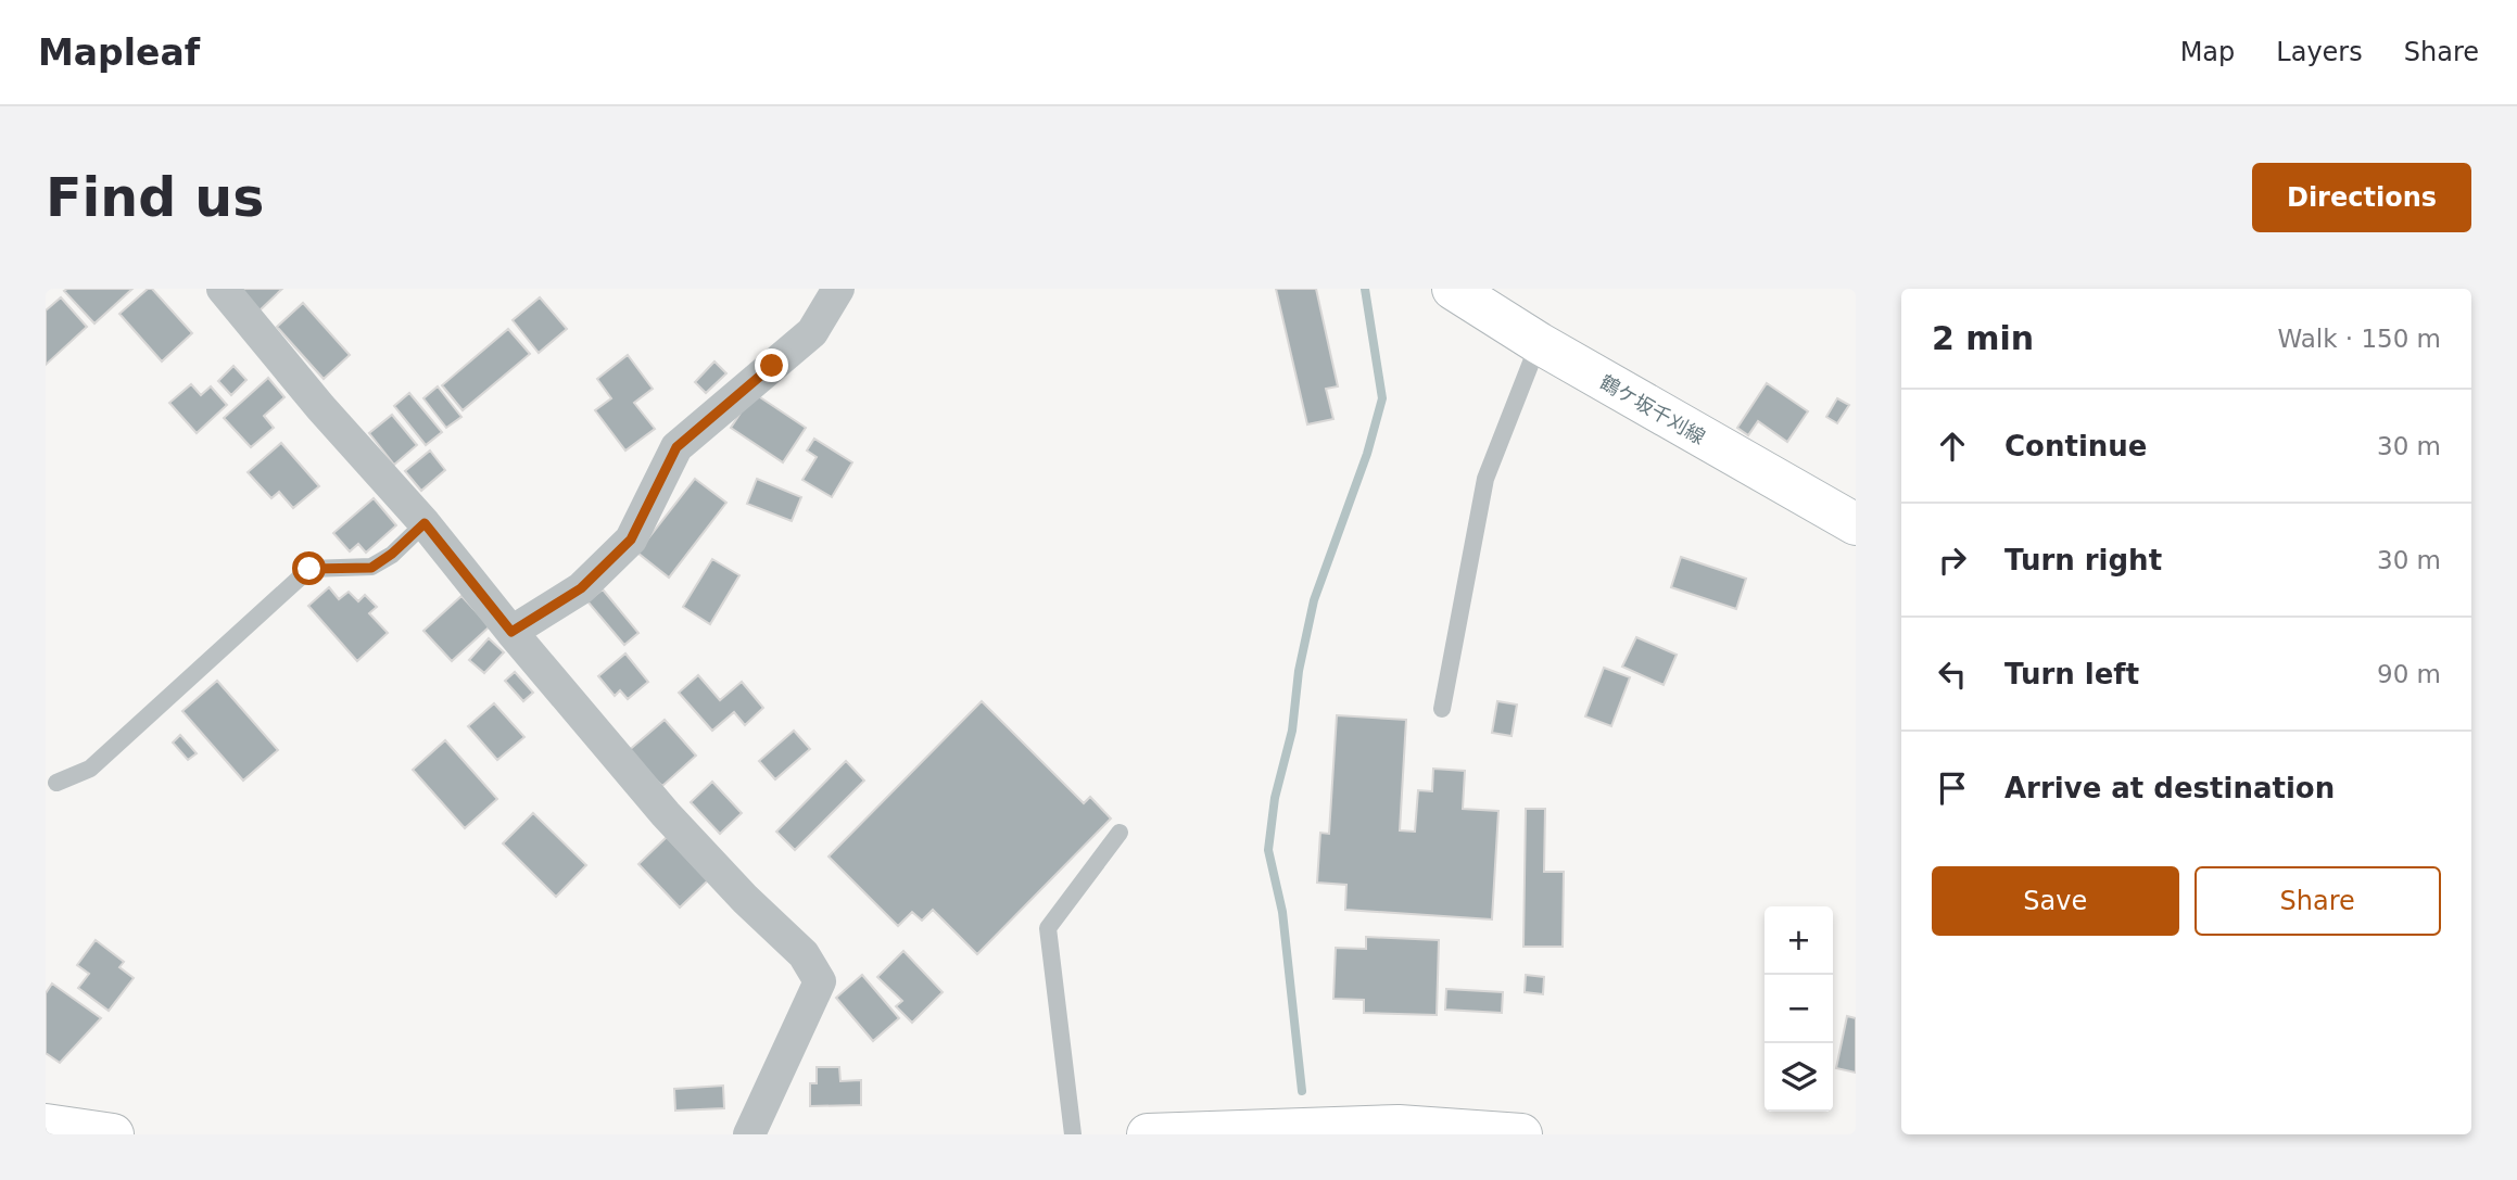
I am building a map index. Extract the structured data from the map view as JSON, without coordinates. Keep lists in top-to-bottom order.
{
  "streets": {
    "main road": ["鶴ケ坂千刈線"]
  },
  "page": {
    "header": "Mapleaf",
    "nav": ["Map", "Layers", "Share"],
    "buttons": [
      "Directions",
      ["Save", "Share"]
    ],
    "title": "Find us",
    "heading": ["2 min", "Walk · 150 m"],
    "list": [
      ["Continue", "30 m"],
      ["Turn right", "30 m"],
      ["Turn left", "90 m"],
      "Arrive at destination"
    ],
    "map_buttons": ["+", "−"]
  }
}
